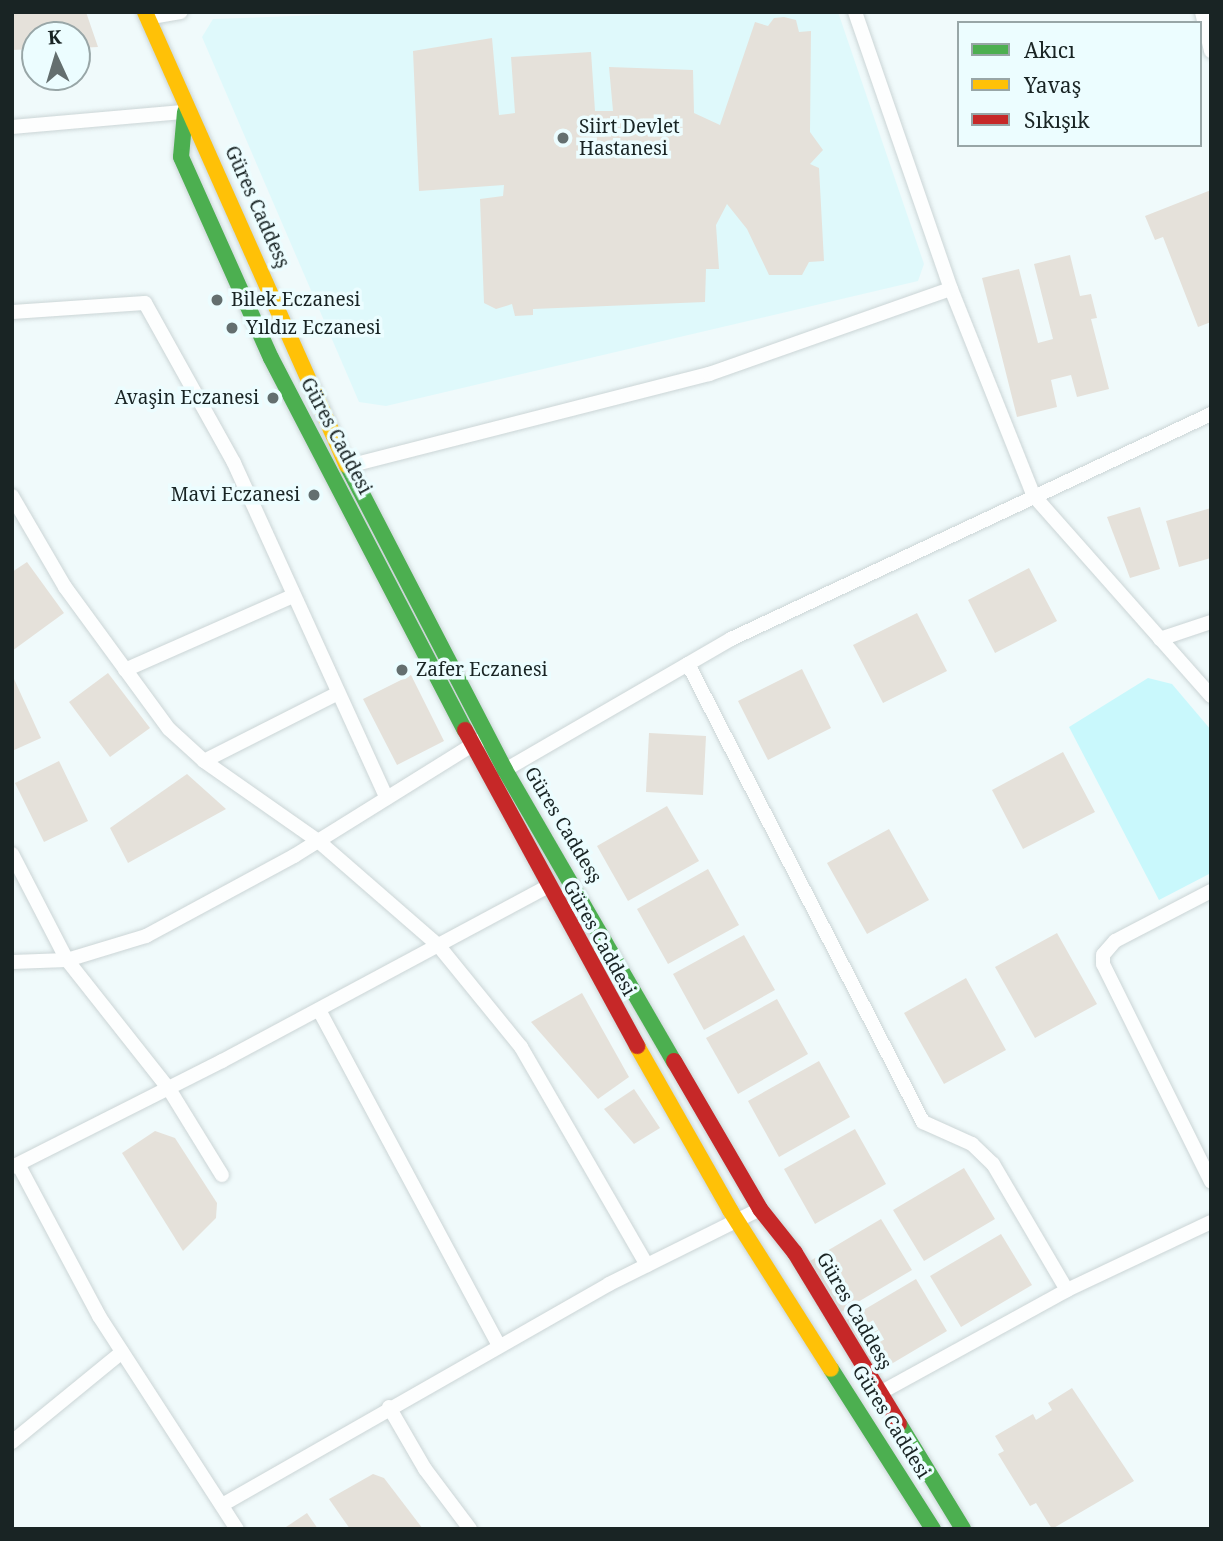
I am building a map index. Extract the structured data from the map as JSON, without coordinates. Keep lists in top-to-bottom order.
{
  "streets": {
    "street": ["Güres Caddesş", "Güres Caddesi"]
  },
  "crossings": [
    ["Güres Caddesş", "Güres Caddesi"]
  ],
  "places": [
    "Siirt Devlet Hastanesi",
    "Bilek Eczanesi",
    "Yıldız Eczanesi",
    "Avaşin Eczanesi",
    "Mavi Eczanesi",
    "Zafer Eczanesi"
  ],
  "legend": ["Akıcı", "Yavaş", "Sıkışık"],
  "north": "top"
}
